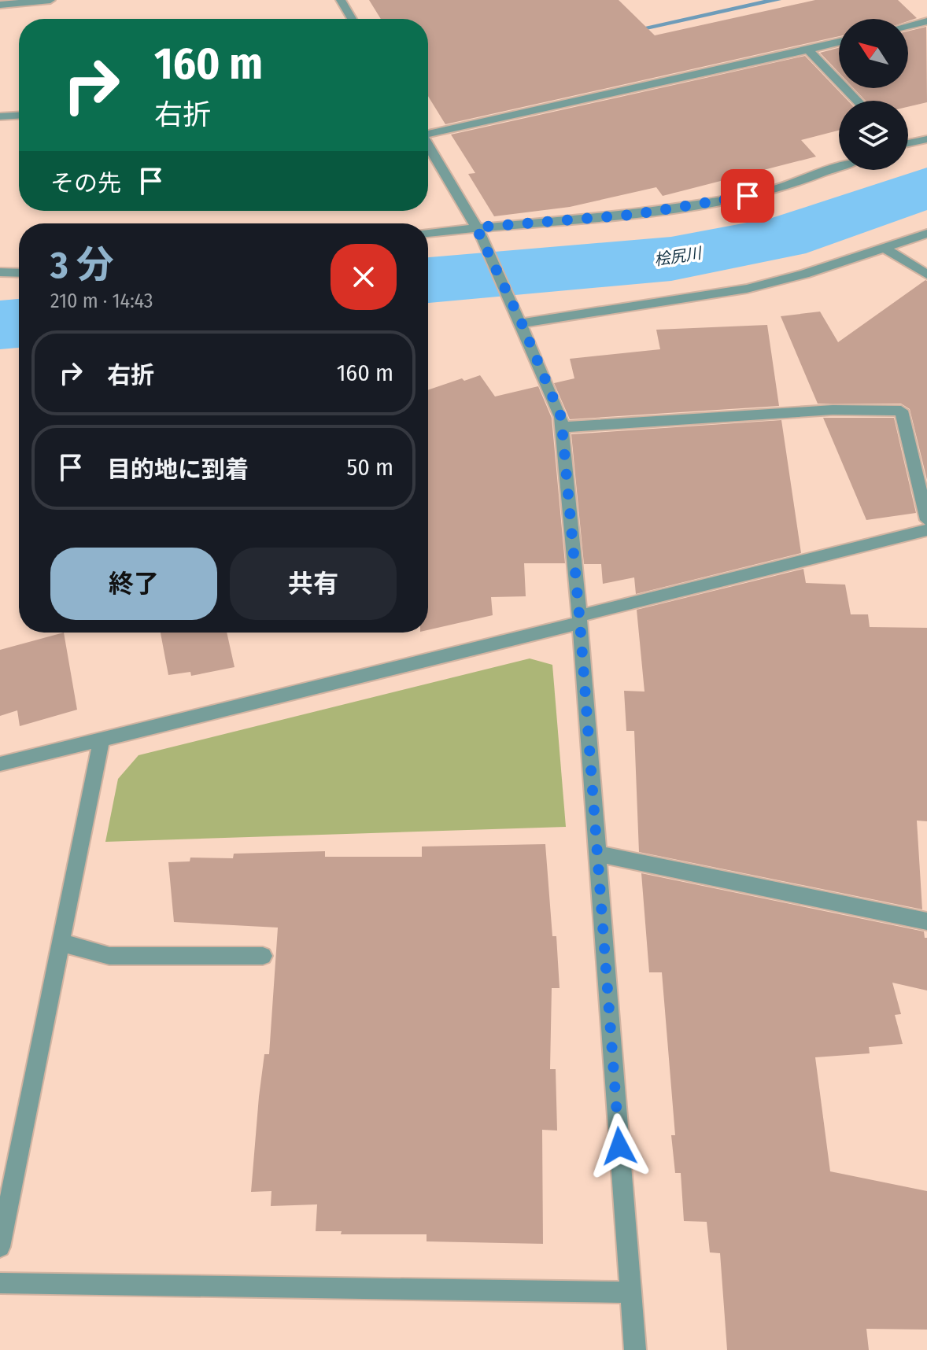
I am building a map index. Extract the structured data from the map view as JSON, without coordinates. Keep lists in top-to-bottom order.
{
  "water": ["桧尻川"],
  "north": "top left",
  "page": {
    "turn": ["160 m", "右折"],
    "then": "その先",
    "heading": ["3 分", "210 m · 14:43"],
    "list": [
      {
        "name": "右折",
        "value": "160 m"
      },
      {
        "name": "目的地に到着",
        "value": "50 m"
      }
    ],
    "buttons": ["終了", "共有"]
  }
}
